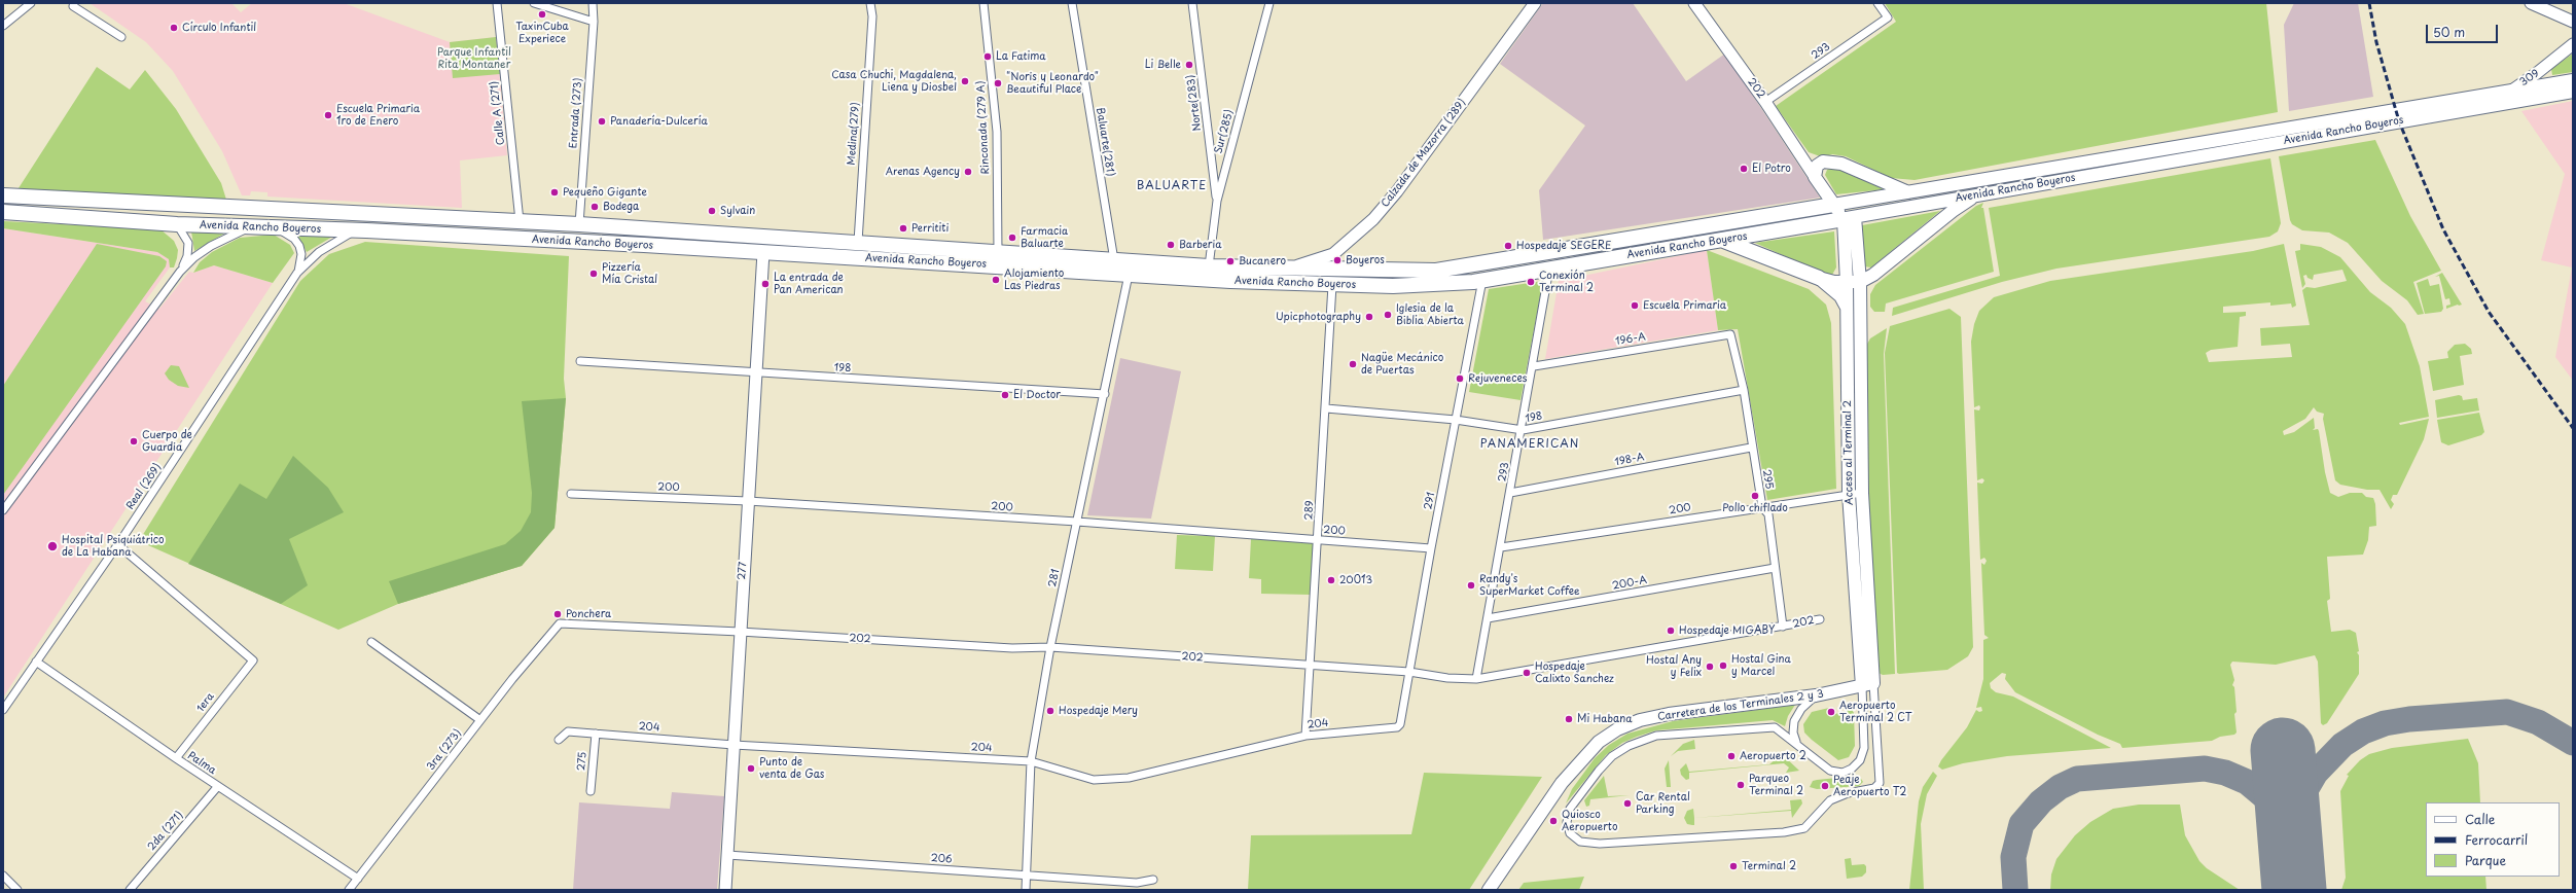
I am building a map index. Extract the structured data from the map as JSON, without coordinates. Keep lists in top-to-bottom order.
{
  "streets": {
    "highway": ["Avenida Rancho Boyeros"],
    "main road": ["Acceso al Terminal 2", "Carretera de los Terminales 2 y 3"],
    "street": [
      "293",
      "309",
      "202",
      "Norte(283)",
      "Calle A (271)",
      "Entrada (273)",
      "Rinconada (279 A)",
      "Sur(285)",
      "Medina(279)",
      "Baluarte(281)",
      "Calzada de Mazorra (289)",
      "196-A",
      "198",
      "198-A",
      "295",
      "Real (269)",
      "200",
      "291",
      "289",
      "277",
      "281",
      "200-A",
      "1era",
      "204",
      "3ra (273)",
      "275",
      "Palma",
      "2da (271)",
      "206"
    ]
  },
  "crossings": [
    ["293", "202"],
    ["293", "Avenida Rancho Boyeros"],
    ["293", "196-A"],
    ["293", "198"],
    ["293", "198-A"],
    ["293", "200"],
    ["293", "200-A"],
    ["309", "Avenida Rancho Boyeros"],
    ["202", "295"],
    ["202", "291"],
    ["202", "289"],
    ["202", "277"],
    ["202", "281"],
    ["202", "3ra (273)"],
    ["Norte(283)", "Sur(285)"],
    ["Calle A (271)", "Avenida Rancho Boyeros"],
    ["Entrada (273)", "Avenida Rancho Boyeros"],
    ["Rinconada (279 A)", "Avenida Rancho Boyeros"],
    ["Avenida Rancho Boyeros", "Sur(285)"],
    ["Avenida Rancho Boyeros", "Medina(279)"],
    ["Avenida Rancho Boyeros", "Baluarte(281)"],
    ["Avenida Rancho Boyeros", "Calzada de Mazorra (289)"],
    ["Avenida Rancho Boyeros", "Acceso al Terminal 2"],
    ["Avenida Rancho Boyeros", "Real (269)"],
    ["Avenida Rancho Boyeros", "291"],
    ["Avenida Rancho Boyeros", "289"],
    ["Avenida Rancho Boyeros", "277"],
    ["Avenida Rancho Boyeros", "281"],
    ["196-A", "295"],
    ["198", "295"],
    ["198", "291"],
    ["198", "289"],
    ["198", "277"],
    ["198", "281"],
    ["Acceso al Terminal 2", "200"],
    ["Acceso al Terminal 2", "Carretera de los Terminales 2 y 3"],
    ["198-A", "295"],
    ["295", "200"],
    ["295", "200-A"],
    ["Real (269)", "1era"],
    ["Real (269)", "Palma"],
    ["200", "291"],
    ["200", "289"],
    ["200", "277"],
    ["200", "281"],
    ["291", "204"],
    ["289", "204"],
    ["277", "204"],
    ["277", "206"],
    ["281", "204"],
    ["281", "206"],
    ["1era", "Palma"],
    ["204", "275"],
    ["3ra (273)", "Palma"],
    ["Palma", "2da (271)"]
  ],
  "districts": ["BALUARTE", "PANAMERICAN"],
  "parks": ["Parque Infantil Rita Montaner"],
  "places": [
    "TaxinCuba Experiece",
    "Círculo Infantil",
    "La Fatima",
    "Li Belle",
    "Casa Chuchi, Magdalena, Liena y Diosbel",
    "\"Noris y Leonardo\" Beautiful Place",
    "Escuela Primaria 1ro de Enero",
    "Panadería-Dulcería",
    "El Potro",
    "Arenas Agency",
    "Pequeño Gigante",
    "Bodega",
    "Sylvain",
    "Perrititi",
    "Farmacia Baluarte",
    "Barberia",
    "Hospedaje SEGERE",
    "Boyeros",
    "Bucanero",
    "Pizzería Mía Cristal",
    "Alojamiento Las Piedras",
    "Conexión Terminal 2",
    "La entrada de Pan American",
    "Escuela Primaria",
    "Iglesia de la Biblia Abierta",
    "Upicphotography",
    "Nagüe Mecánico de Puertas",
    "Rejuveneces",
    "El Doctor",
    "Cuerpo de Guardia",
    "Pollo chiflado",
    "Hospital Psiquiátrico de La Habana",
    "20013",
    "Randy's SuperMarket Coffee",
    "Ponchera",
    "Hospedaje MIGABY",
    "Hostal Gina y Marcel",
    "Hostal Any y Felix",
    "Hospedaje Calixto Sanchez",
    "Hospedaje Mery",
    "Aeropuerto Terminal 2 CT",
    "Mi Habana",
    "Aeropuerto 2",
    "Punto de venta de Gas",
    "Parqueo Terminal 2",
    "Peaje Aeropuerto T2",
    "Car Rental Parking",
    "Quiosco Aeropuerto",
    "Terminal 2"
  ],
  "legend": ["Calle", "Ferrocarril", "Parque"],
  "scale_bar": "50 m"
}
